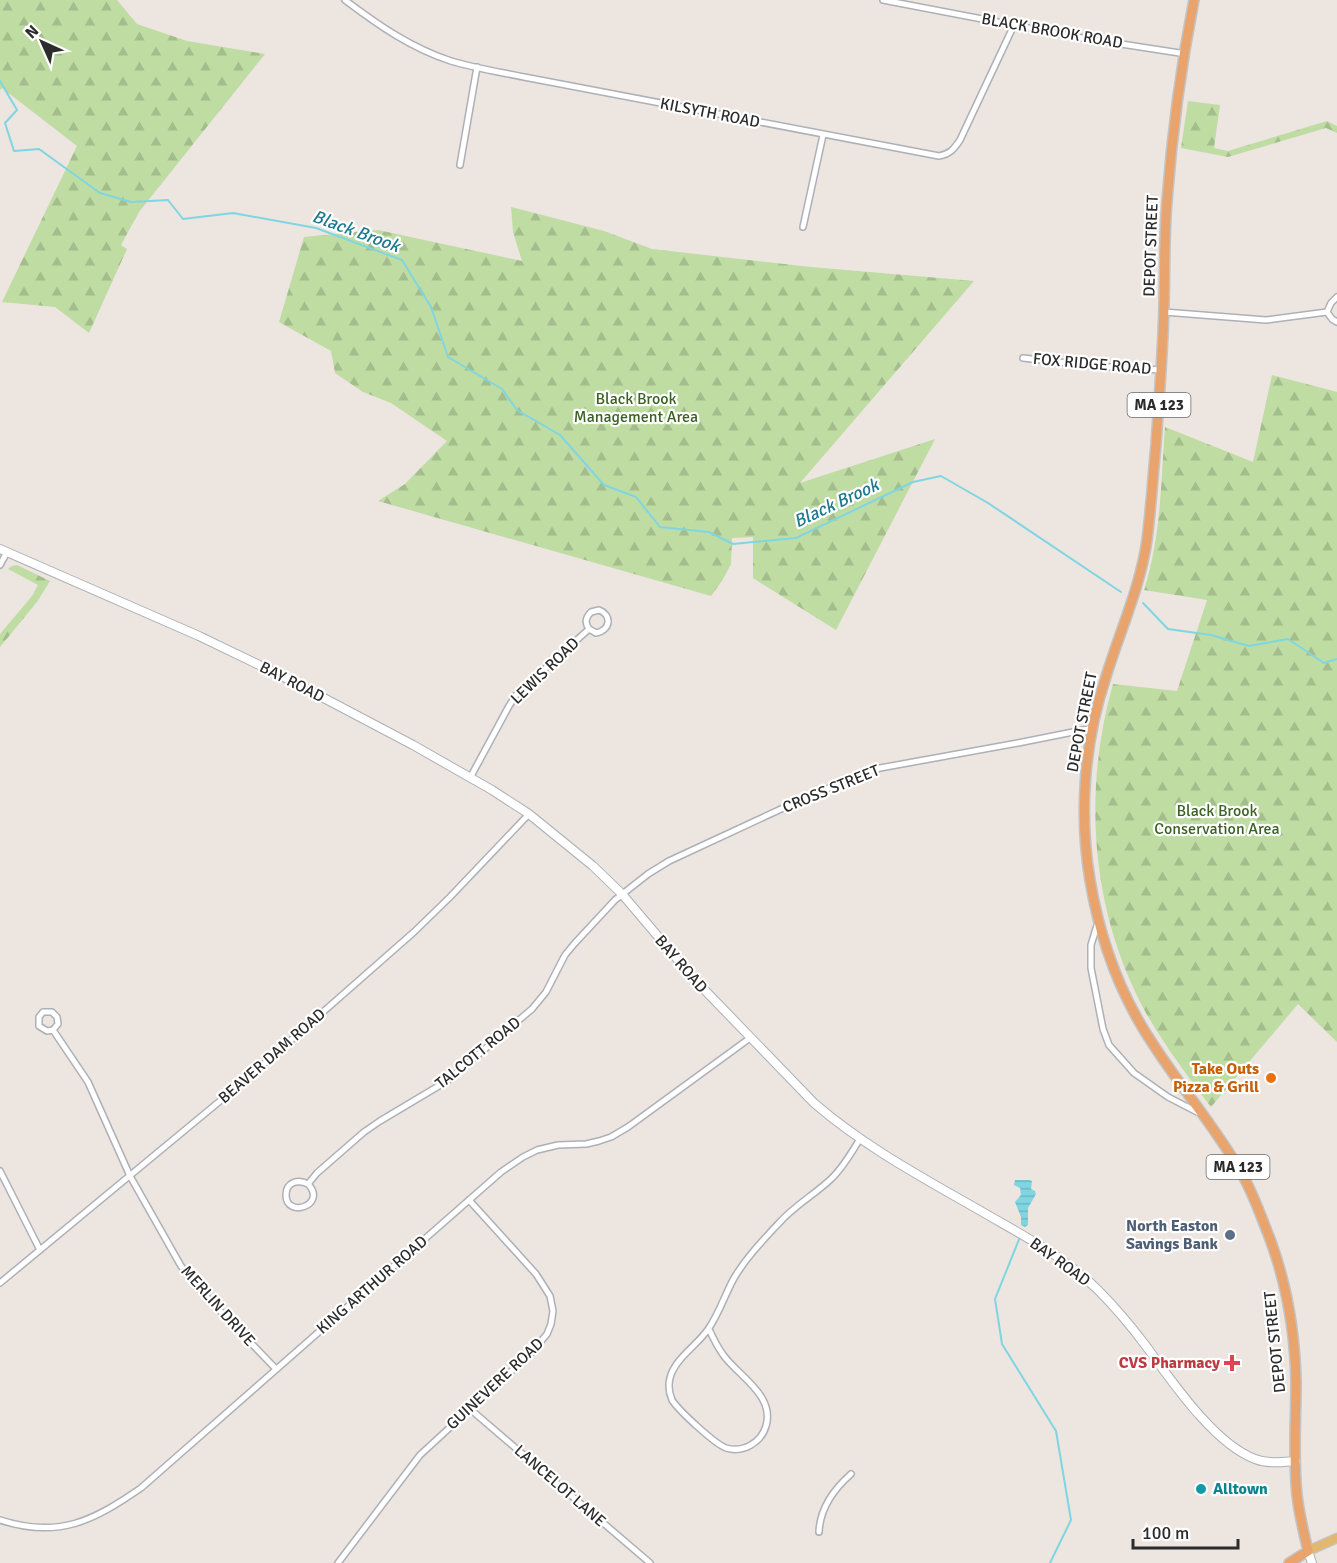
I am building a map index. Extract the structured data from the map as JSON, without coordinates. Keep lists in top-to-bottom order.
{
  "streets": {
    "highway": ["DEPOT STREET", "MA 123"],
    "main road": ["BAY ROAD"],
    "street": [
      "BLACK BROOK ROAD",
      "KILSYTH ROAD",
      "FOX RIDGE ROAD",
      "LEWIS ROAD",
      "CROSS STREET",
      "TALCOTT ROAD",
      "BEAVER DAM ROAD",
      "KING ARTHUR ROAD",
      "MERLIN DRIVE",
      "GUINEVERE ROAD",
      "LANCELOT LANE"
    ]
  },
  "crossings": [
    ["BLACK BROOK ROAD", "KILSYTH ROAD"],
    ["BLACK BROOK ROAD", "DEPOT STREET"],
    ["DEPOT STREET", "FOX RIDGE ROAD"],
    ["DEPOT STREET", "BAY ROAD"],
    ["DEPOT STREET", "CROSS STREET"],
    ["LEWIS ROAD", "BAY ROAD"],
    ["BAY ROAD", "CROSS STREET"],
    ["BAY ROAD", "TALCOTT ROAD"],
    ["BAY ROAD", "BEAVER DAM ROAD"],
    ["BAY ROAD", "KING ARTHUR ROAD"],
    ["CROSS STREET", "TALCOTT ROAD"],
    ["BEAVER DAM ROAD", "MERLIN DRIVE"],
    ["KING ARTHUR ROAD", "MERLIN DRIVE"],
    ["KING ARTHUR ROAD", "GUINEVERE ROAD"],
    ["GUINEVERE ROAD", "LANCELOT LANE"]
  ],
  "water": ["Black Brook"],
  "parks": ["Black Brook Management Area", "Black Brook Conservation Area"],
  "places": {
    "other": ["Take Outs Pizza & Grill", "North Easton Savings Bank", "Alltown"],
    "health": ["CVS Pharmacy"]
  },
  "scale_bar": "100 m",
  "north": "top left"
}
